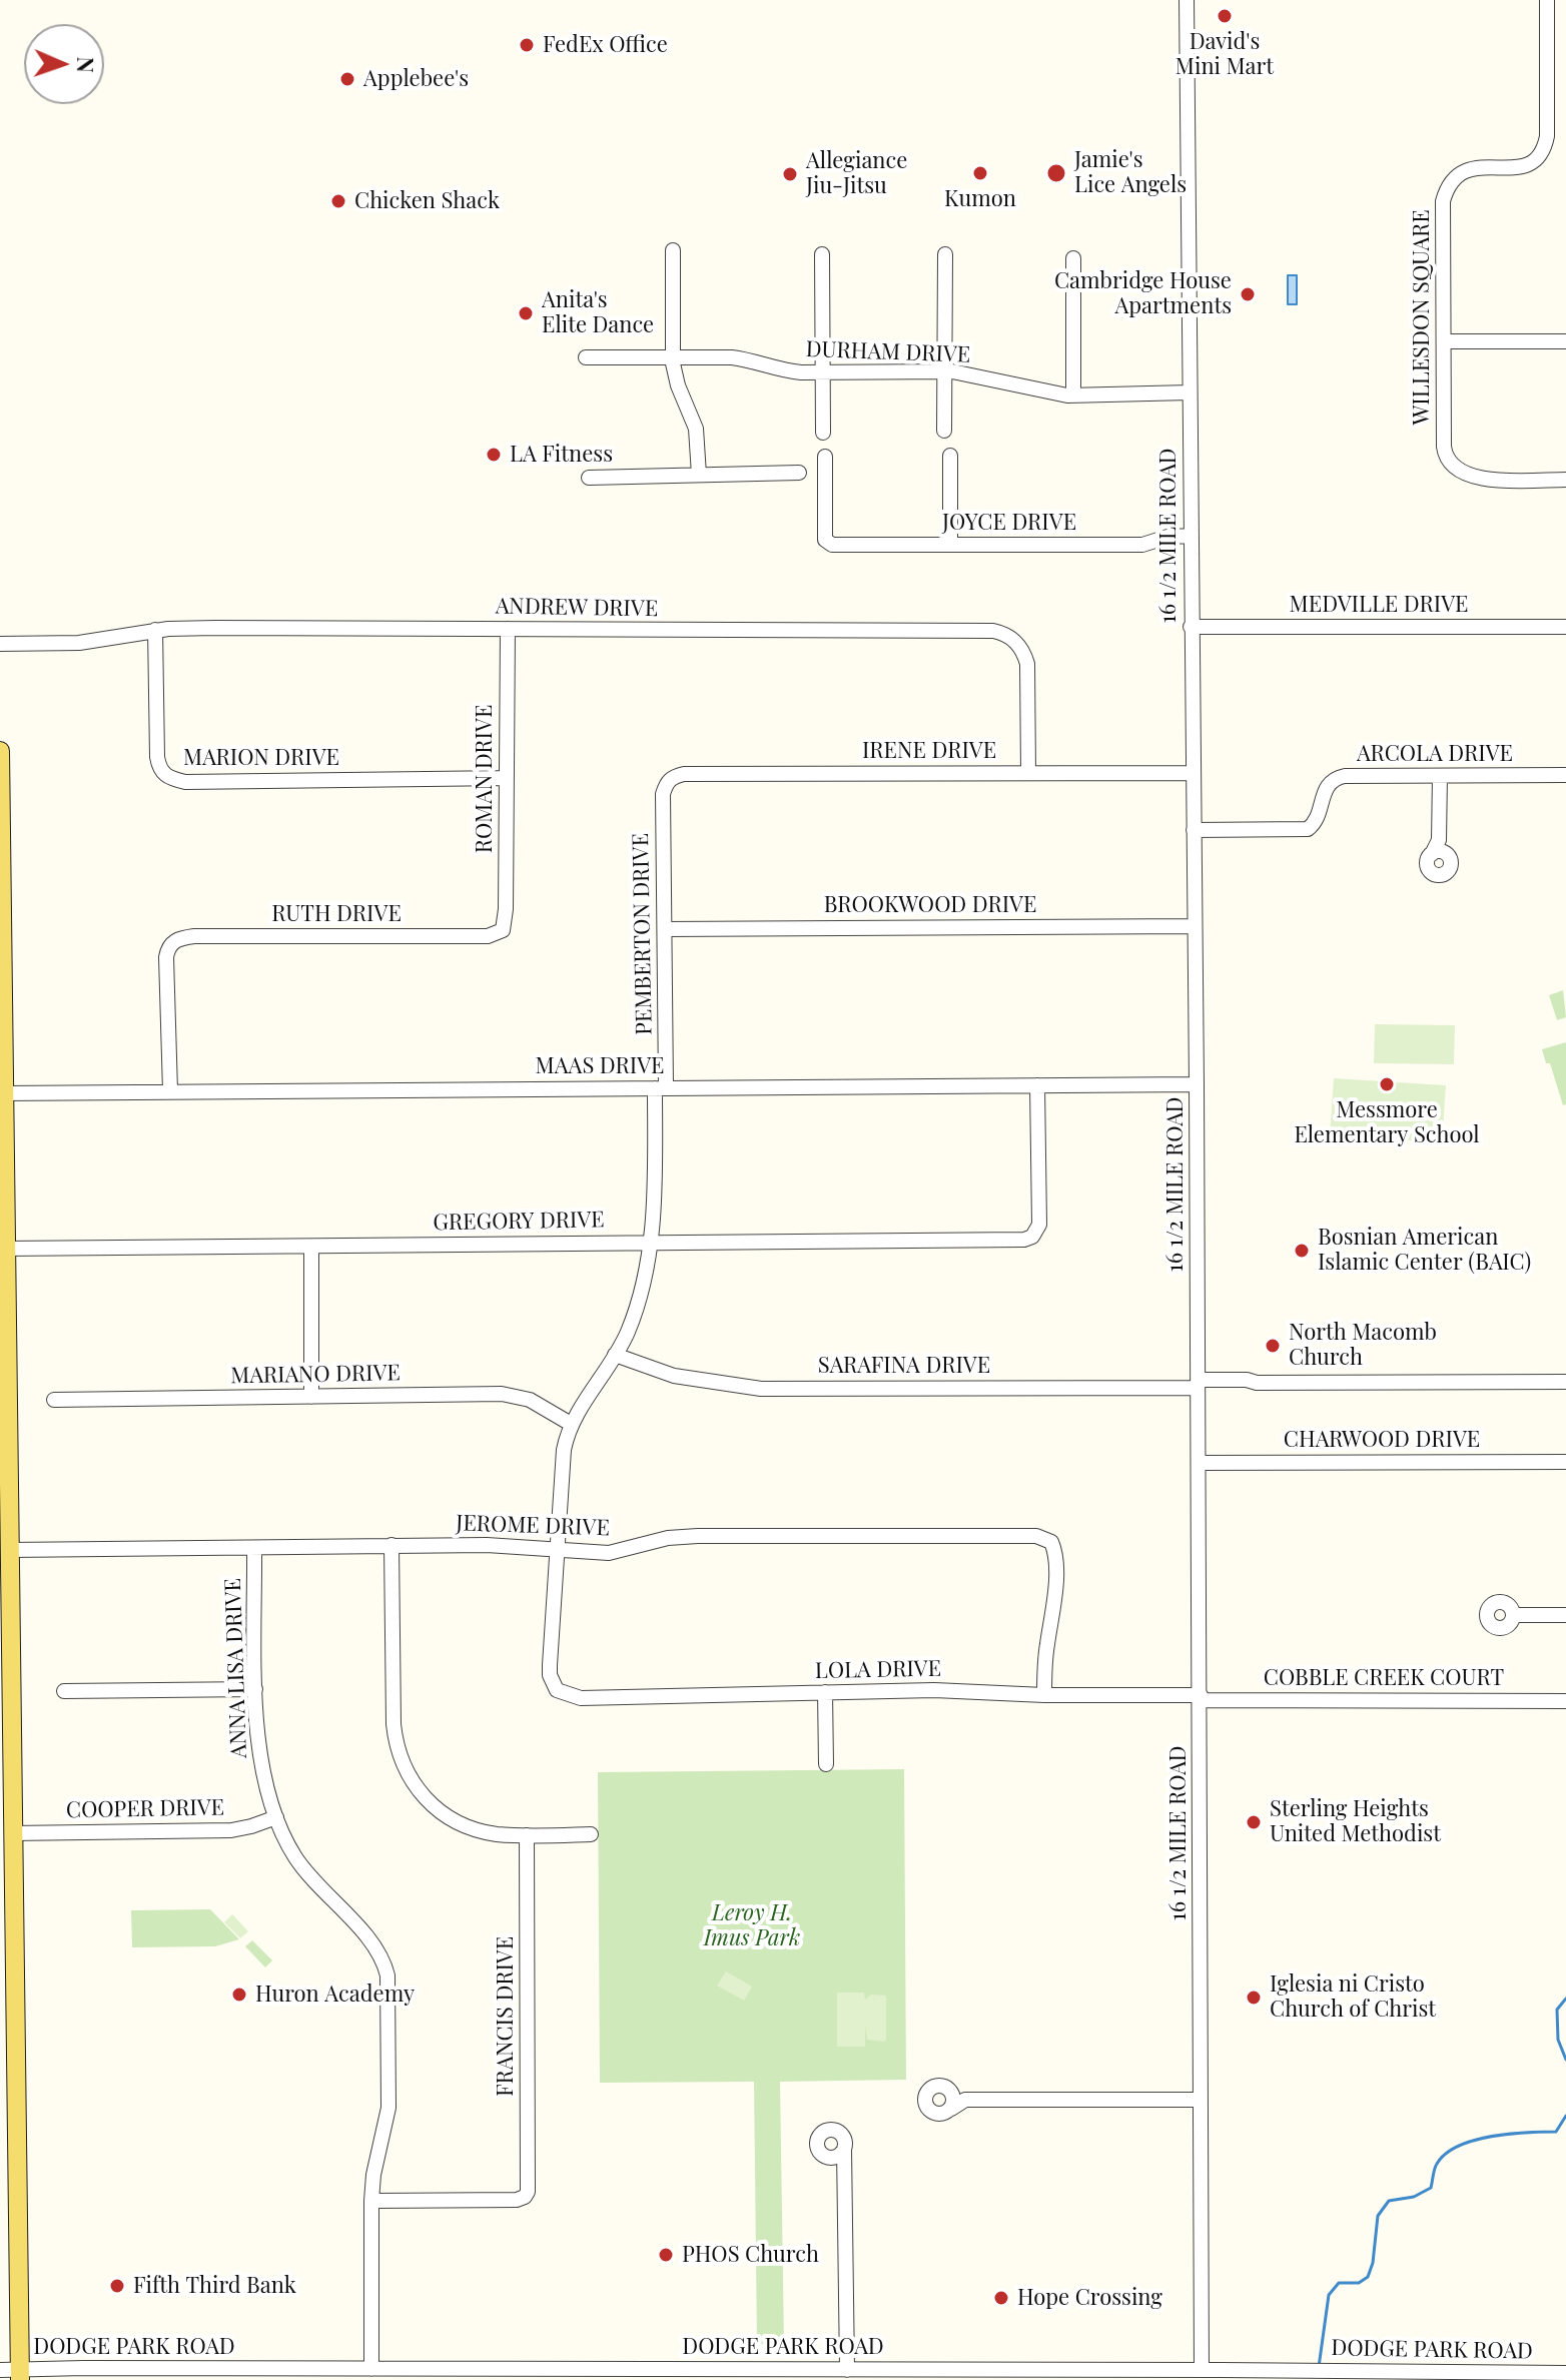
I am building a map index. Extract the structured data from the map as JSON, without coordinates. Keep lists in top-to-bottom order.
{
  "streets": {
    "street": [
      "WILLESDON SQUARE",
      "DURHAM DRIVE",
      "JOYCE DRIVE",
      "16 1/2 MILE ROAD",
      "MEDVILLE DRIVE",
      "ANDREW DRIVE",
      "IRENE DRIVE",
      "ARCOLA DRIVE",
      "MARION DRIVE",
      "ROMAN DRIVE",
      "BROOKWOOD DRIVE",
      "RUTH DRIVE",
      "PEMBERTON DRIVE",
      "MAAS DRIVE",
      "GREGORY DRIVE",
      "SARAFINA DRIVE",
      "MARIANO DRIVE",
      "CHARWOOD DRIVE",
      "JEROME DRIVE",
      "ANNA LISA DRIVE",
      "LOLA DRIVE",
      "COBBLE CREEK COURT",
      "COOPER DRIVE",
      "FRANCIS DRIVE",
      "DODGE PARK ROAD"
    ]
  },
  "crossings": [
    ["DURHAM DRIVE", "16 1/2 MILE ROAD"],
    ["JOYCE DRIVE", "16 1/2 MILE ROAD"],
    ["16 1/2 MILE ROAD", "MEDVILLE DRIVE"],
    ["16 1/2 MILE ROAD", "IRENE DRIVE"],
    ["16 1/2 MILE ROAD", "ARCOLA DRIVE"],
    ["16 1/2 MILE ROAD", "BROOKWOOD DRIVE"],
    ["16 1/2 MILE ROAD", "MAAS DRIVE"],
    ["16 1/2 MILE ROAD", "SARAFINA DRIVE"],
    ["16 1/2 MILE ROAD", "CHARWOOD DRIVE"],
    ["16 1/2 MILE ROAD", "LOLA DRIVE"],
    ["16 1/2 MILE ROAD", "COBBLE CREEK COURT"],
    ["16 1/2 MILE ROAD", "DODGE PARK ROAD"],
    ["ANDREW DRIVE", "IRENE DRIVE"],
    ["ANDREW DRIVE", "MARION DRIVE"],
    ["ANDREW DRIVE", "ROMAN DRIVE"],
    ["IRENE DRIVE", "PEMBERTON DRIVE"],
    ["MARION DRIVE", "ROMAN DRIVE"],
    ["ROMAN DRIVE", "RUTH DRIVE"],
    ["BROOKWOOD DRIVE", "PEMBERTON DRIVE"],
    ["RUTH DRIVE", "MAAS DRIVE"],
    ["PEMBERTON DRIVE", "MAAS DRIVE"],
    ["PEMBERTON DRIVE", "GREGORY DRIVE"],
    ["PEMBERTON DRIVE", "SARAFINA DRIVE"],
    ["PEMBERTON DRIVE", "MARIANO DRIVE"],
    ["PEMBERTON DRIVE", "JEROME DRIVE"],
    ["PEMBERTON DRIVE", "LOLA DRIVE"],
    ["MAAS DRIVE", "GREGORY DRIVE"],
    ["JEROME DRIVE", "ANNA LISA DRIVE"],
    ["JEROME DRIVE", "LOLA DRIVE"],
    ["ANNA LISA DRIVE", "COOPER DRIVE"],
    ["ANNA LISA DRIVE", "FRANCIS DRIVE"],
    ["ANNA LISA DRIVE", "DODGE PARK ROAD"],
    ["LOLA DRIVE", "COBBLE CREEK COURT"]
  ],
  "parks": ["Leroy H. Imus Park"],
  "places": [
    "David's Mini Mart",
    "FedEx Office",
    "Applebee's",
    "Kumon",
    "Jamie's Lice Angels",
    "Allegiance Jiu-Jitsu",
    "Chicken Shack",
    "Cambridge House Apartments",
    "Anita's Elite Dance",
    "LA Fitness",
    "Messmore Elementary School",
    "Bosnian American Islamic Center (BAIC)",
    "North Macomb Church",
    "Sterling Heights United Methodist",
    "Huron Academy",
    "Iglesia ni Cristo Church of Christ",
    "PHOS Church",
    "Fifth Third Bank",
    "Hope Crossing"
  ],
  "north": "right"
}
